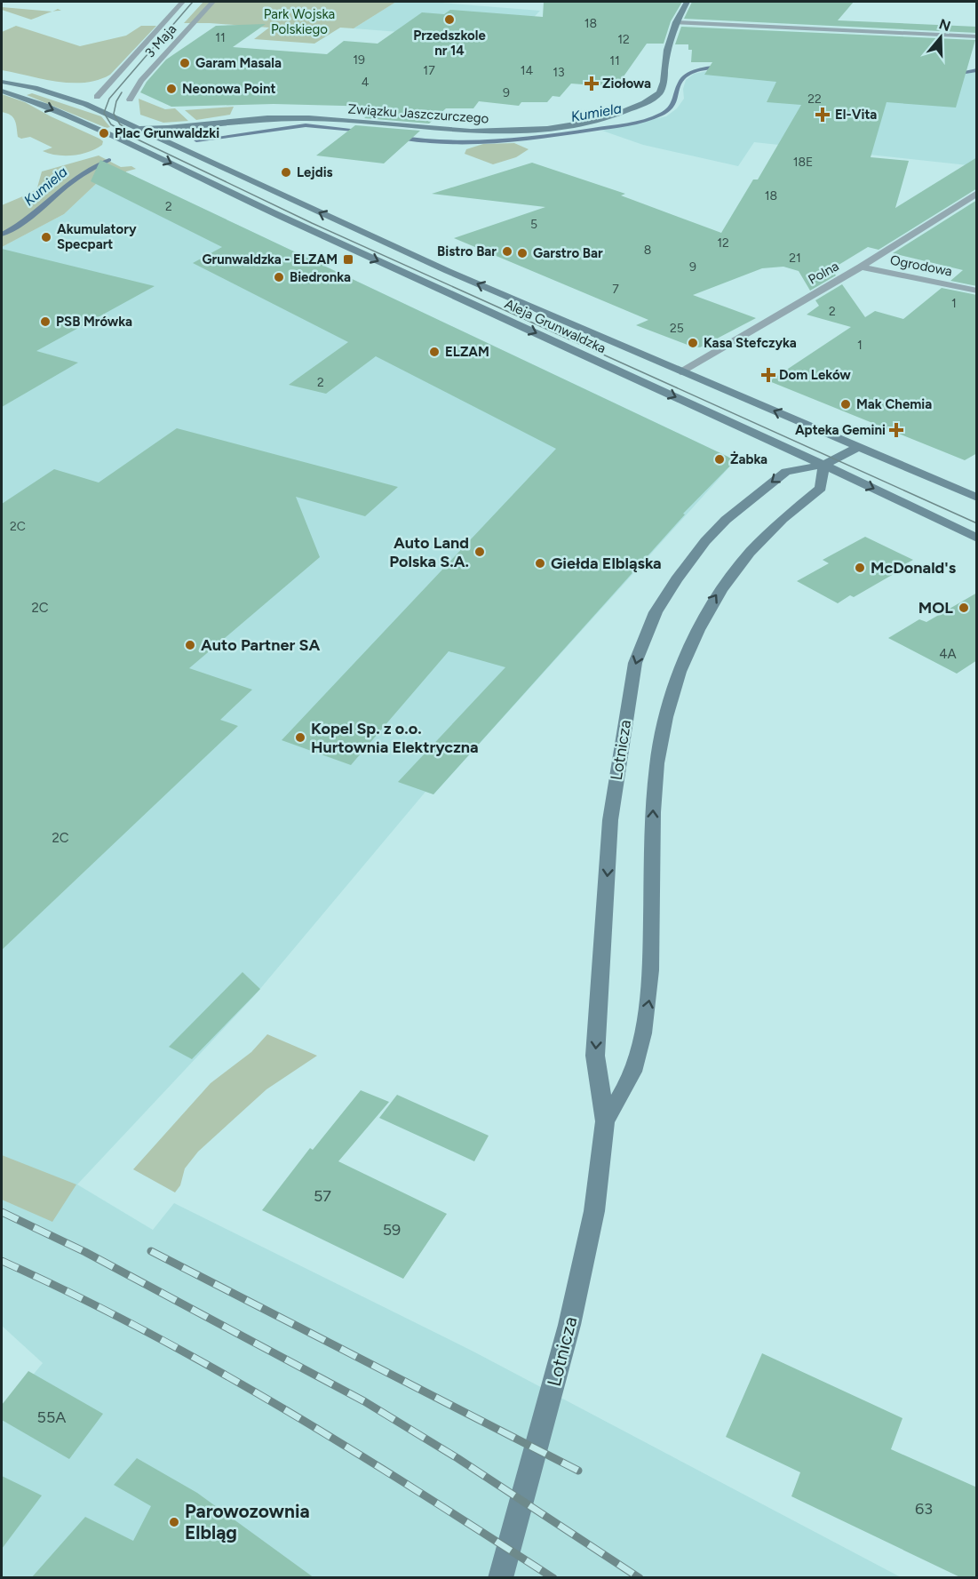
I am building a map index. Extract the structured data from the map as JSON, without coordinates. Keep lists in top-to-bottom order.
{
  "streets": {
    "street": [
      "3 Maja",
      "Związku Jaszczurczego",
      "Ogrodowa",
      "Polna",
      "Aleja Grunwaldzka",
      "Lotnicza"
    ]
  },
  "crossings": [
    ["Związku Jaszczurczego", "Aleja Grunwaldzka"],
    ["Ogrodowa", "Polna"],
    ["Polna", "Aleja Grunwaldzka"],
    ["Aleja Grunwaldzka", "Lotnicza"]
  ],
  "water": ["Kumiela"],
  "parks": ["Park Wojska Polskiego"],
  "places": {
    "other": [
      "Przedszkole nr 14",
      "Garam Masala",
      "Neonowa Point",
      "Plac Grunwaldzki",
      "Lejdis",
      "Akumulatory Specpart",
      "Bistro Bar",
      "Garstro Bar",
      "Biedronka",
      "PSB Mrówka",
      "Kasa Stefczyka",
      "ELZAM",
      "Mak Chemia",
      "Żabka",
      "Auto Land Polska S.A.",
      "Giełda Elbląska",
      "McDonald's",
      "MOL",
      "Auto Partner SA",
      "Kopel Sp. z o.o. Hurtownia Elektryczna",
      "Parowozownia Elbląg"
    ],
    "health": [
      "Ziołowa",
      "El-Vita",
      "Dom Leków",
      "Apteka Gemini"
    ],
    "transit": ["Grunwaldzka - ELZAM"]
  },
  "house_numbers": [
    "18",
    "11",
    "12",
    "19",
    "11",
    "17",
    "14",
    "13",
    "4",
    "9",
    "22",
    "18E",
    "18",
    "2",
    "5",
    "12",
    "8",
    "21",
    "9",
    "7",
    "1",
    "2",
    "25",
    "1",
    "2",
    "2C",
    "2C",
    "4A",
    "2C",
    "57",
    "59",
    "55A",
    "63"
  ],
  "north": "top"
}
